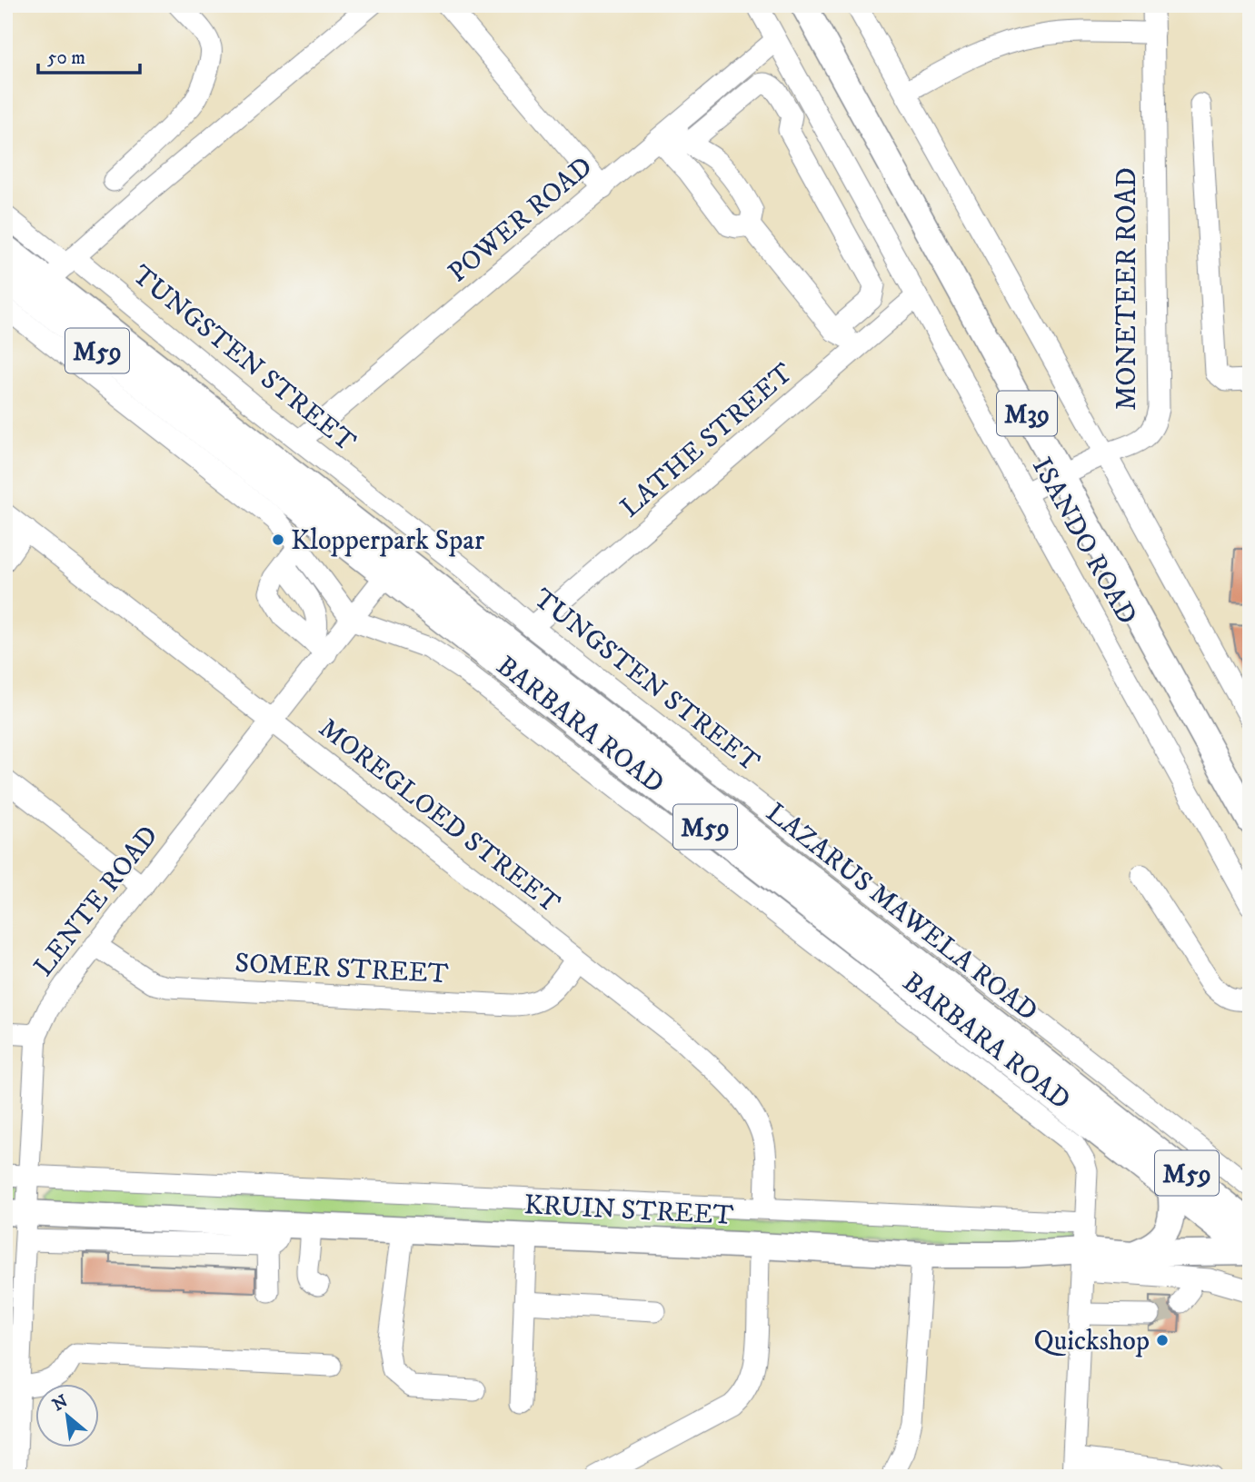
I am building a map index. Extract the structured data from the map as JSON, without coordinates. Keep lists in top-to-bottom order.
{
  "streets": {
    "main road": [
      "M59",
      "M39",
      "ISANDO ROAD",
      "LAZARUS MAWELA ROAD",
      "KRUIN STREET"
    ],
    "street": [
      "POWER ROAD",
      "MONETEER ROAD",
      "TUNGSTEN STREET",
      "LATHE STREET",
      "BARBARA ROAD",
      "MOREGLOED STREET",
      "LENTE ROAD",
      "SOMER STREET"
    ]
  },
  "crossings": [
    ["POWER ROAD", "TUNGSTEN STREET"],
    ["POWER ROAD", "ISANDO ROAD"],
    ["MONETEER ROAD", "ISANDO ROAD"],
    ["TUNGSTEN STREET", "LATHE STREET"],
    ["LATHE STREET", "ISANDO ROAD"],
    ["BARBARA ROAD", "LENTE ROAD"],
    ["BARBARA ROAD", "KRUIN STREET"],
    ["MOREGLOED STREET", "LENTE ROAD"],
    ["MOREGLOED STREET", "SOMER STREET"],
    ["MOREGLOED STREET", "KRUIN STREET"],
    ["LENTE ROAD", "LAZARUS MAWELA ROAD"],
    ["LENTE ROAD", "SOMER STREET"],
    ["LENTE ROAD", "KRUIN STREET"],
    ["LAZARUS MAWELA ROAD", "KRUIN STREET"]
  ],
  "places": ["Klopperpark Spar", "Quickshop"],
  "scale_bar": "50 m",
  "north": "top left"
}
